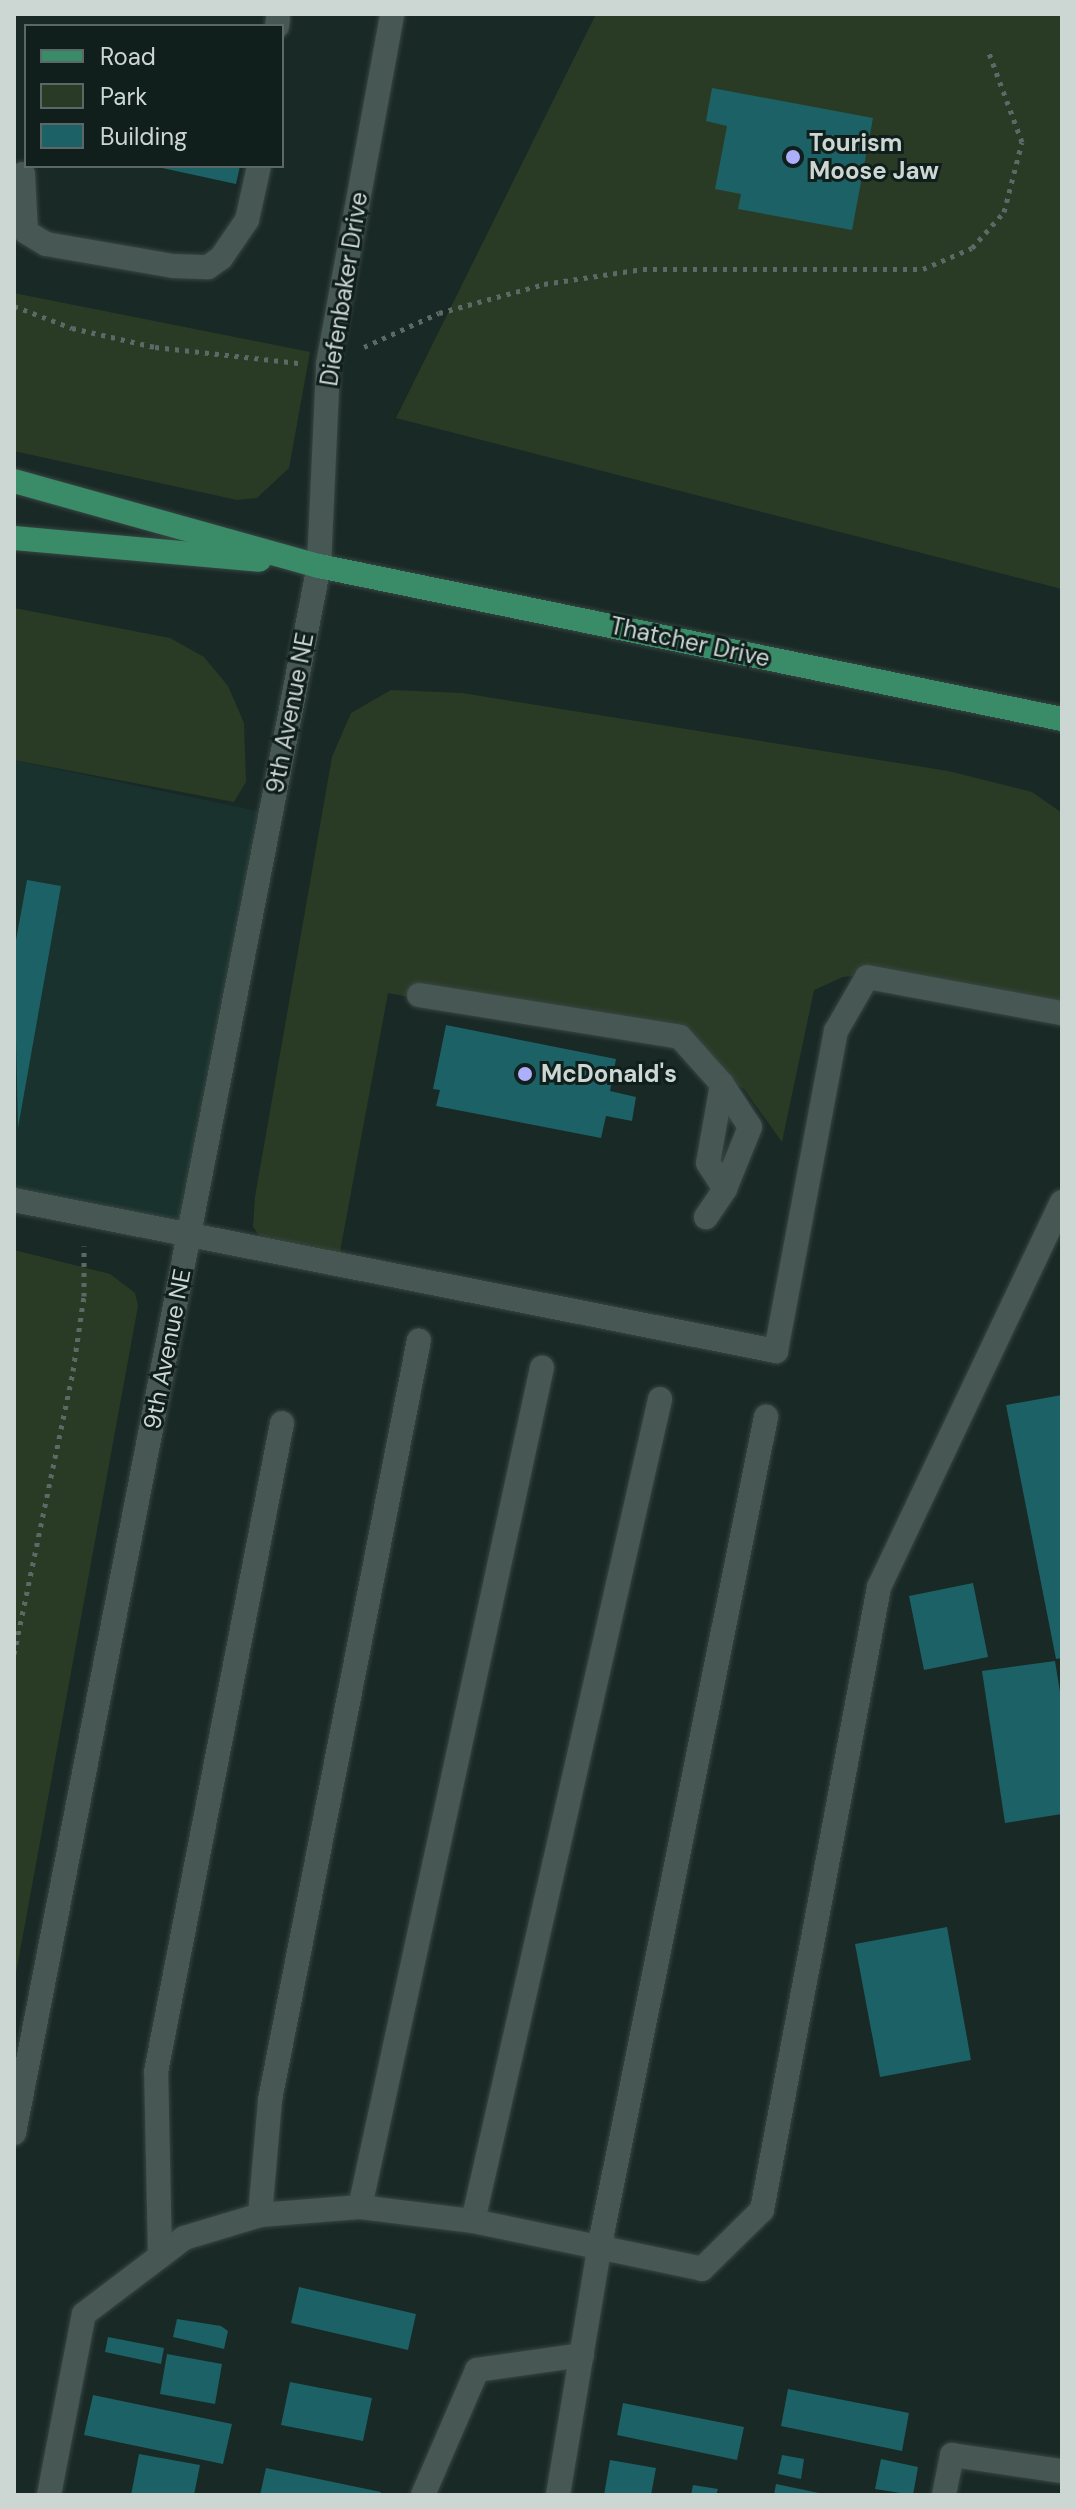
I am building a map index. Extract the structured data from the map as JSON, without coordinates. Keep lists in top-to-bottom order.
{
  "streets": {
    "main road": ["Thatcher Drive"],
    "street": ["Diefenbaker Drive", "9th Avenue NE"]
  },
  "crossings": [
    ["Diefenbaker Drive", "Thatcher Drive"],
    ["Diefenbaker Drive", "9th Avenue NE"],
    ["Thatcher Drive", "9th Avenue NE"]
  ],
  "places": ["Tourism Moose Jaw", "McDonald's"],
  "legend": ["Road", "Park", "Building"]
}
